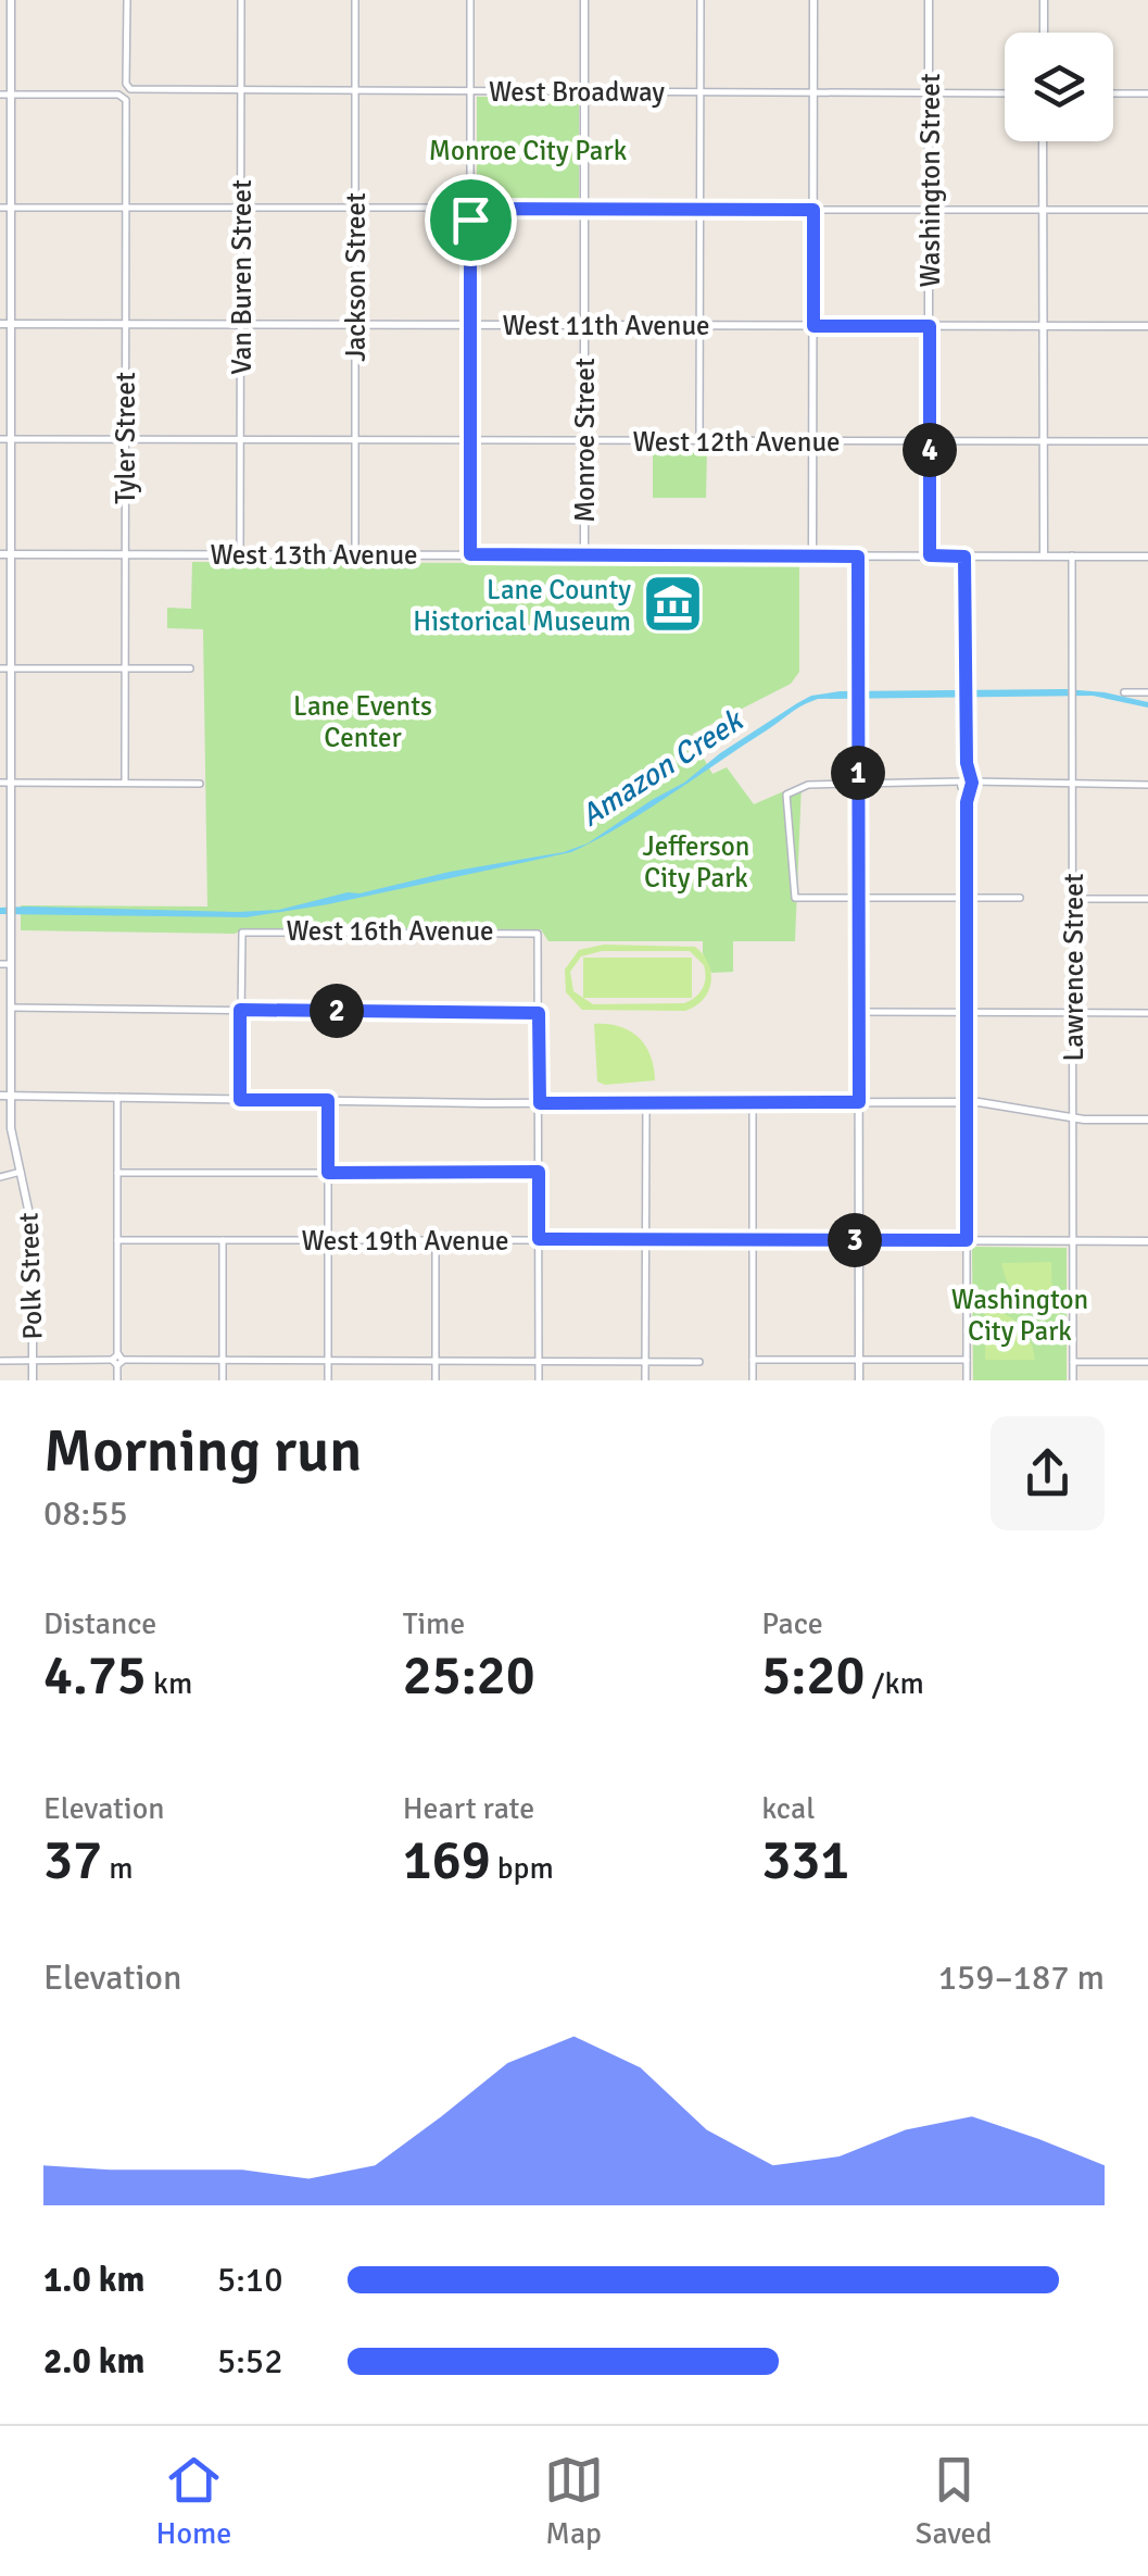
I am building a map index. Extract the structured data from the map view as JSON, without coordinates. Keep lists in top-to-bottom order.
{
  "streets": {
    "main road": [
      "Washington Street",
      "West 11th Avenue",
      "Monroe Street",
      "West 13th Avenue",
      "West 19th Avenue",
      "Polk Street"
    ],
    "street": [
      "West Broadway",
      "Van Buren Street",
      "Jackson Street",
      "Tyler Street",
      "West 12th Avenue",
      "West 16th Avenue",
      "Lawrence Street"
    ]
  },
  "crossings": [
    ["West Broadway", "Washington Street"],
    ["West Broadway", "Van Buren Street"],
    ["West Broadway", "Jackson Street"],
    ["West Broadway", "Monroe Street"],
    ["Washington Street", "West 11th Avenue"],
    ["Washington Street", "West 12th Avenue"],
    ["Washington Street", "West 13th Avenue"],
    ["Van Buren Street", "West 11th Avenue"],
    ["Van Buren Street", "West 12th Avenue"],
    ["Van Buren Street", "West 13th Avenue"],
    ["Jackson Street", "West 11th Avenue"],
    ["Jackson Street", "West 12th Avenue"],
    ["Jackson Street", "West 13th Avenue"],
    ["West 11th Avenue", "Tyler Street"],
    ["West 11th Avenue", "Monroe Street"],
    ["West 11th Avenue", "Polk Street"],
    ["Tyler Street", "West 12th Avenue"],
    ["Tyler Street", "West 13th Avenue"],
    ["Tyler Street", "Polk Street"],
    ["Monroe Street", "West 12th Avenue"],
    ["Monroe Street", "West 13th Avenue"],
    ["West 12th Avenue", "Polk Street"],
    ["West 13th Avenue", "Lawrence Street"],
    ["West 13th Avenue", "Polk Street"],
    ["Lawrence Street", "West 19th Avenue"]
  ],
  "water": ["Amazon Creek"],
  "parks": [
    "Monroe City Park",
    "Lane Events Center",
    "Jefferson City Park",
    "Washington City Park"
  ],
  "places": {
    "museum": ["Lane County Historical Museum"]
  },
  "page": {
    "pins": [
      "4",
      "1",
      "2",
      "3"
    ],
    "heading": ["Morning run", "08:55"],
    "stats": [
      ["Distance", "4.75 km"],
      ["Time", "25:20"],
      ["Pace", "5:20 /km"],
      ["Elevation", "37 m"],
      ["Heart rate", "169 bpm"],
      ["kcal", "331"]
    ],
    "chart": ["Elevation", "159–187 m"],
    "list": [
      {
        "name": "1.0 km",
        "note": "5:10"
      },
      {
        "name": "2.0 km",
        "note": "5:52"
      }
    ],
    "tabs": ["Home", "Map", "Saved"]
  }
}
